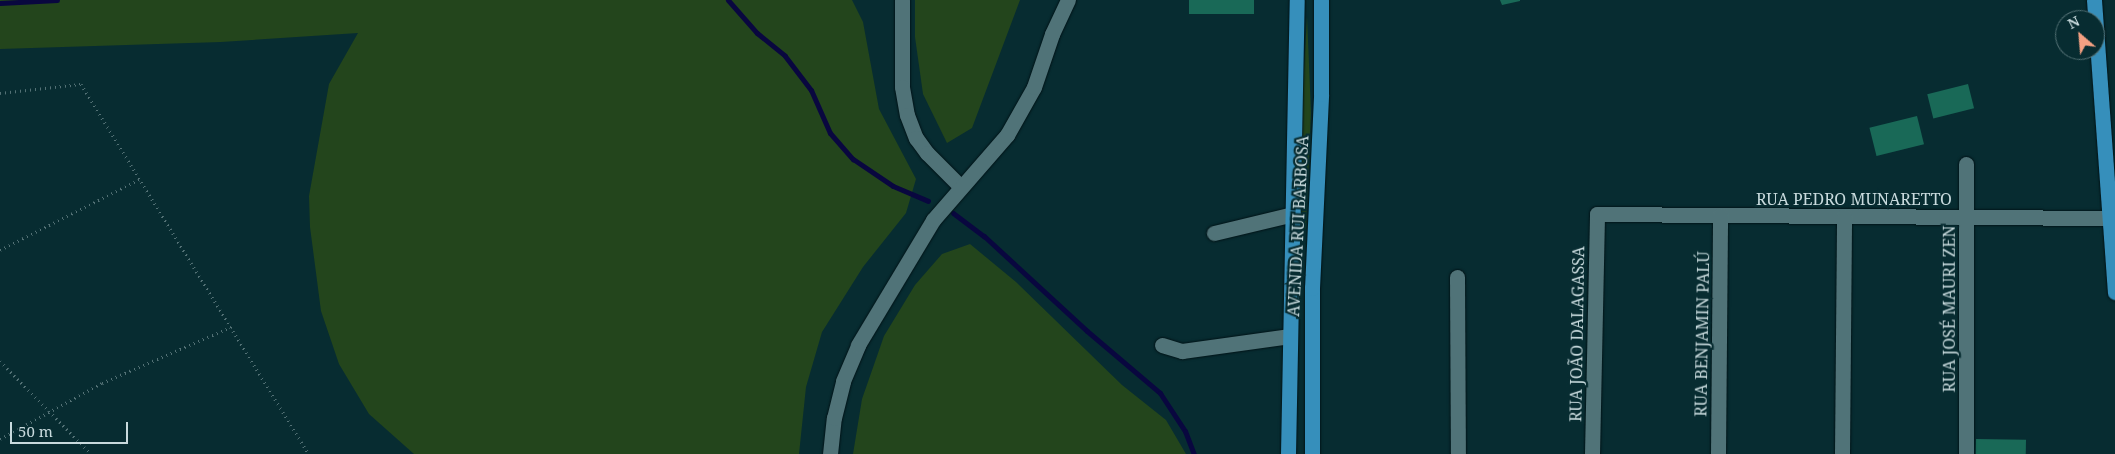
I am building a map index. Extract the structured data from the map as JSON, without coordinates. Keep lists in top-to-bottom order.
{
  "streets": {
    "main road": ["AVENIDA RUI BARBOSA"],
    "street": [
      "RUA PEDRO MUNARETTO",
      "RUA JOSÉ MAURI ZEN",
      "RUA JOÃO DALAGASSA",
      "RUA BENJAMIN PALÚ"
    ]
  },
  "crossings": [
    ["RUA PEDRO MUNARETTO", "RUA JOSÉ MAURI ZEN"],
    ["RUA PEDRO MUNARETTO", "RUA JOÃO DALAGASSA"],
    ["RUA PEDRO MUNARETTO", "RUA BENJAMIN PALÚ"]
  ],
  "scale_bar": "50 m",
  "north": "top left"
}
